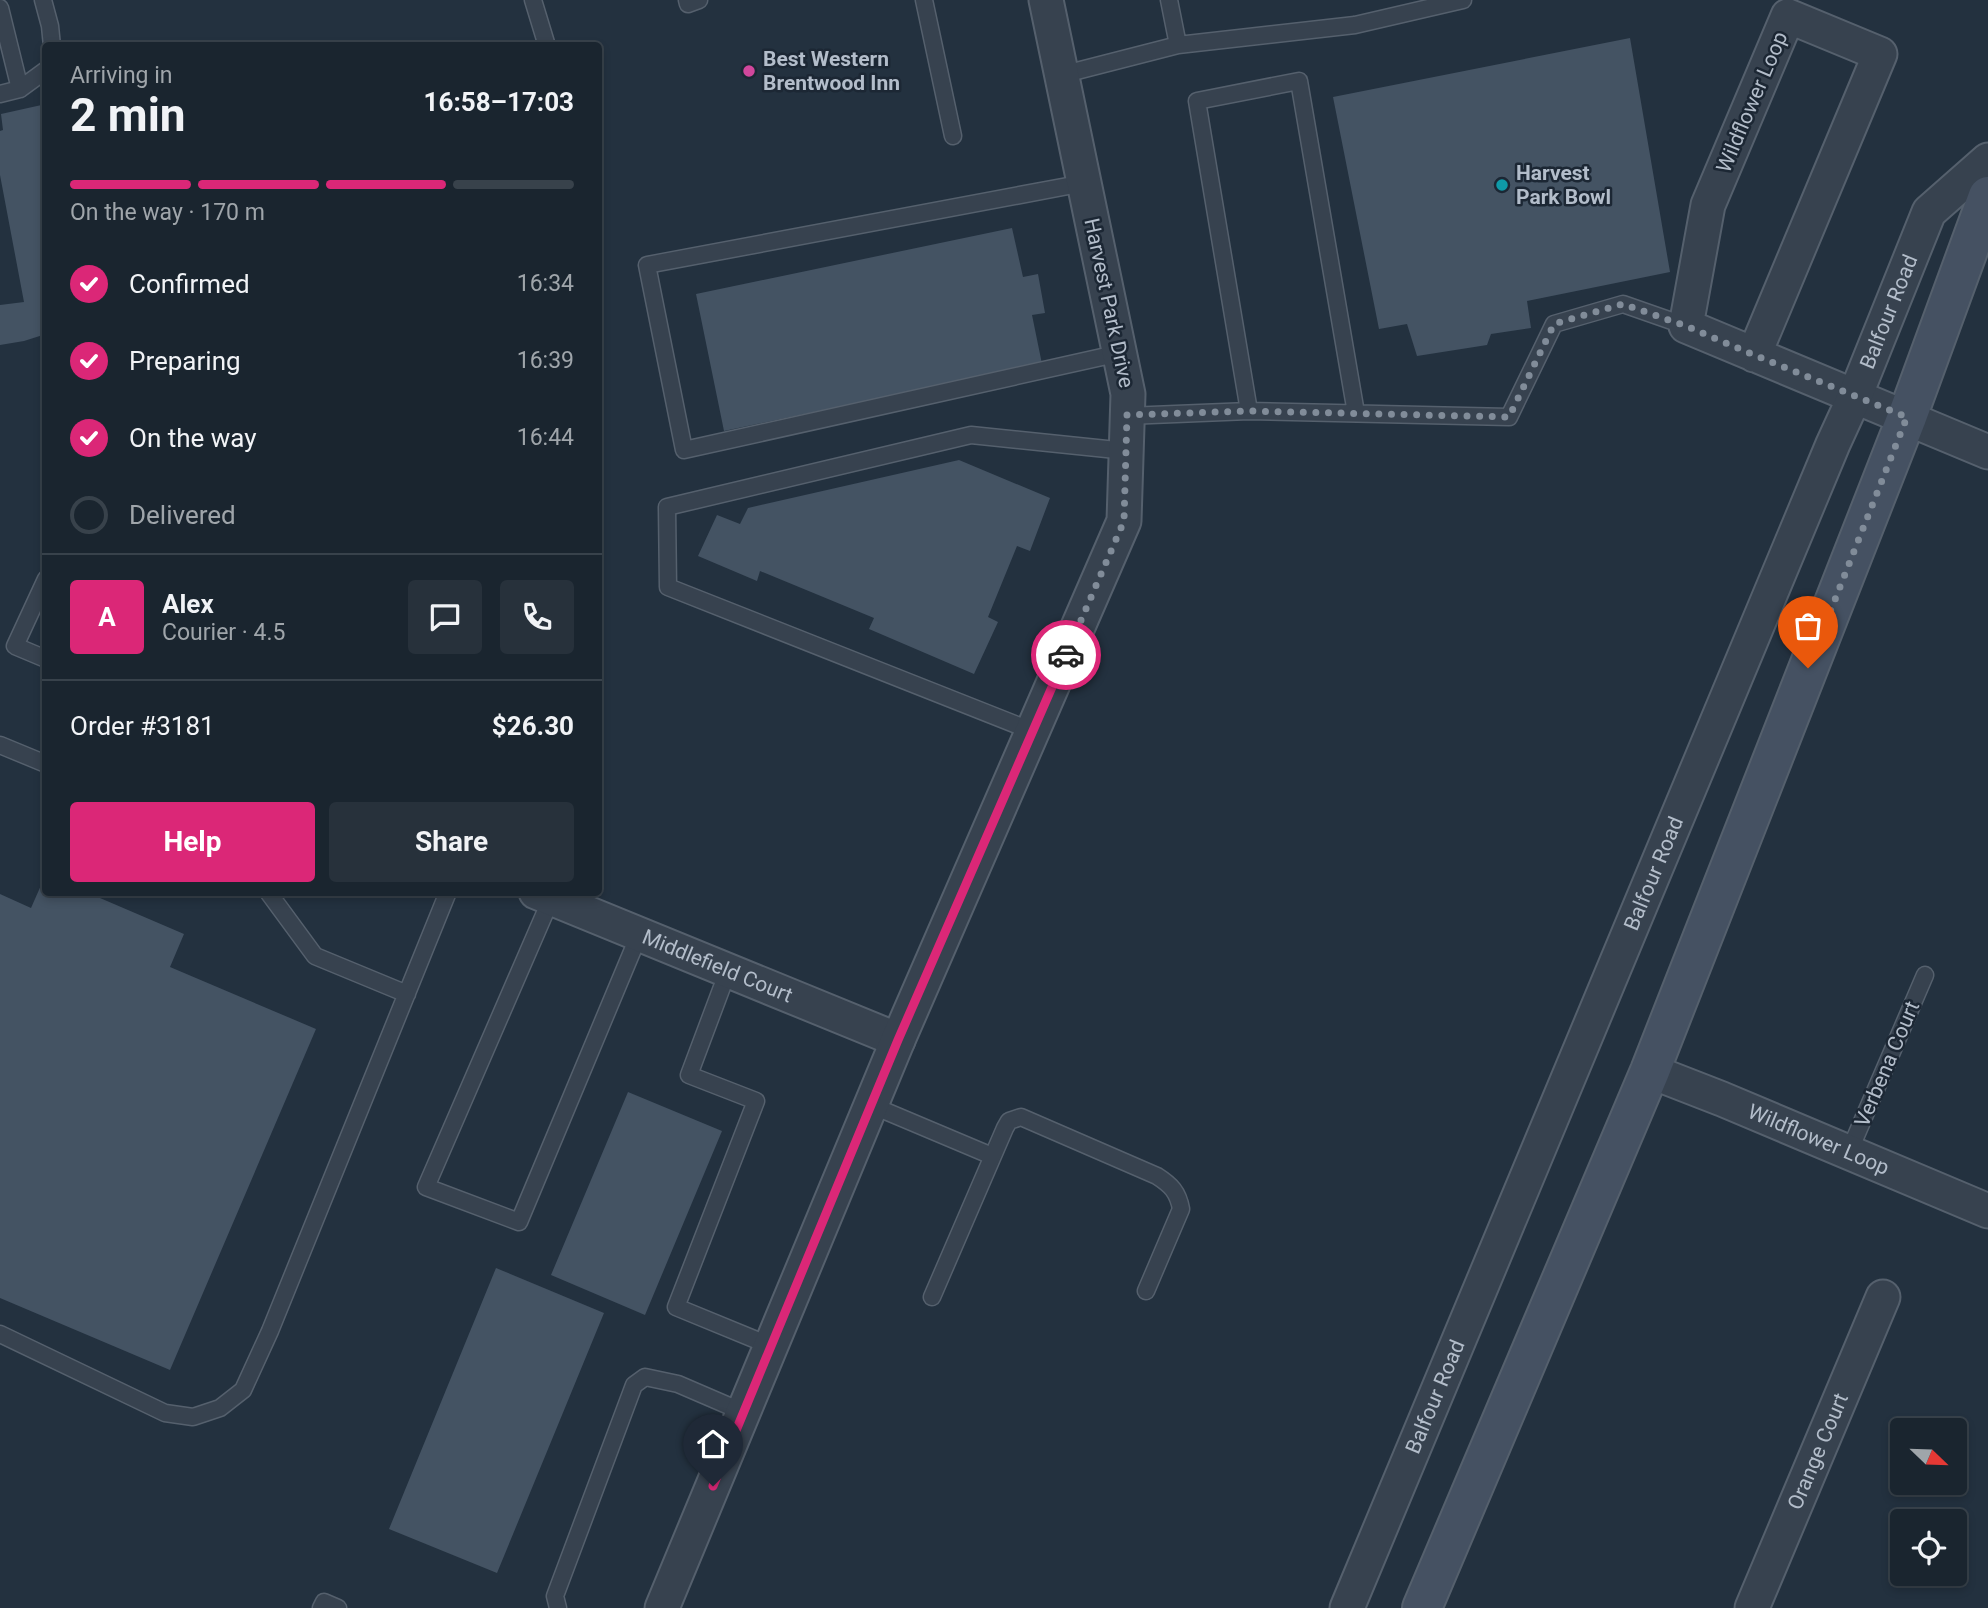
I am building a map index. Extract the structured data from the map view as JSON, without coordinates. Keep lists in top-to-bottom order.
{
  "streets": {
    "street": [
      "Wildflower Loop",
      "Harvest Park Drive",
      "Balfour Road",
      "Middlefield Court",
      "Orange Court"
    ],
    "lane": ["Verbena Court"]
  },
  "crossings": [
    ["Wildflower Loop", "Verbena Court"],
    ["Harvest Park Drive", "Middlefield Court"]
  ],
  "places": ["Best Western Brentwood Inn", "Harvest Park Bowl"],
  "north": "bottom right",
  "page": {
    "heading": ["2 min", "Arriving in", "16:58–17:03"],
    "panel": [
      "Alex",
      "Courier · 4.5",
      "Order #3181",
      "$26.30"
    ],
    "bar": "On the way · 170 m",
    "list": [
      ["Confirmed", "16:34"],
      ["Preparing", "16:39"],
      ["On the way", "16:44"],
      "Delivered"
    ],
    "round": "A",
    "buttons": ["Help", "Share"]
  }
}
